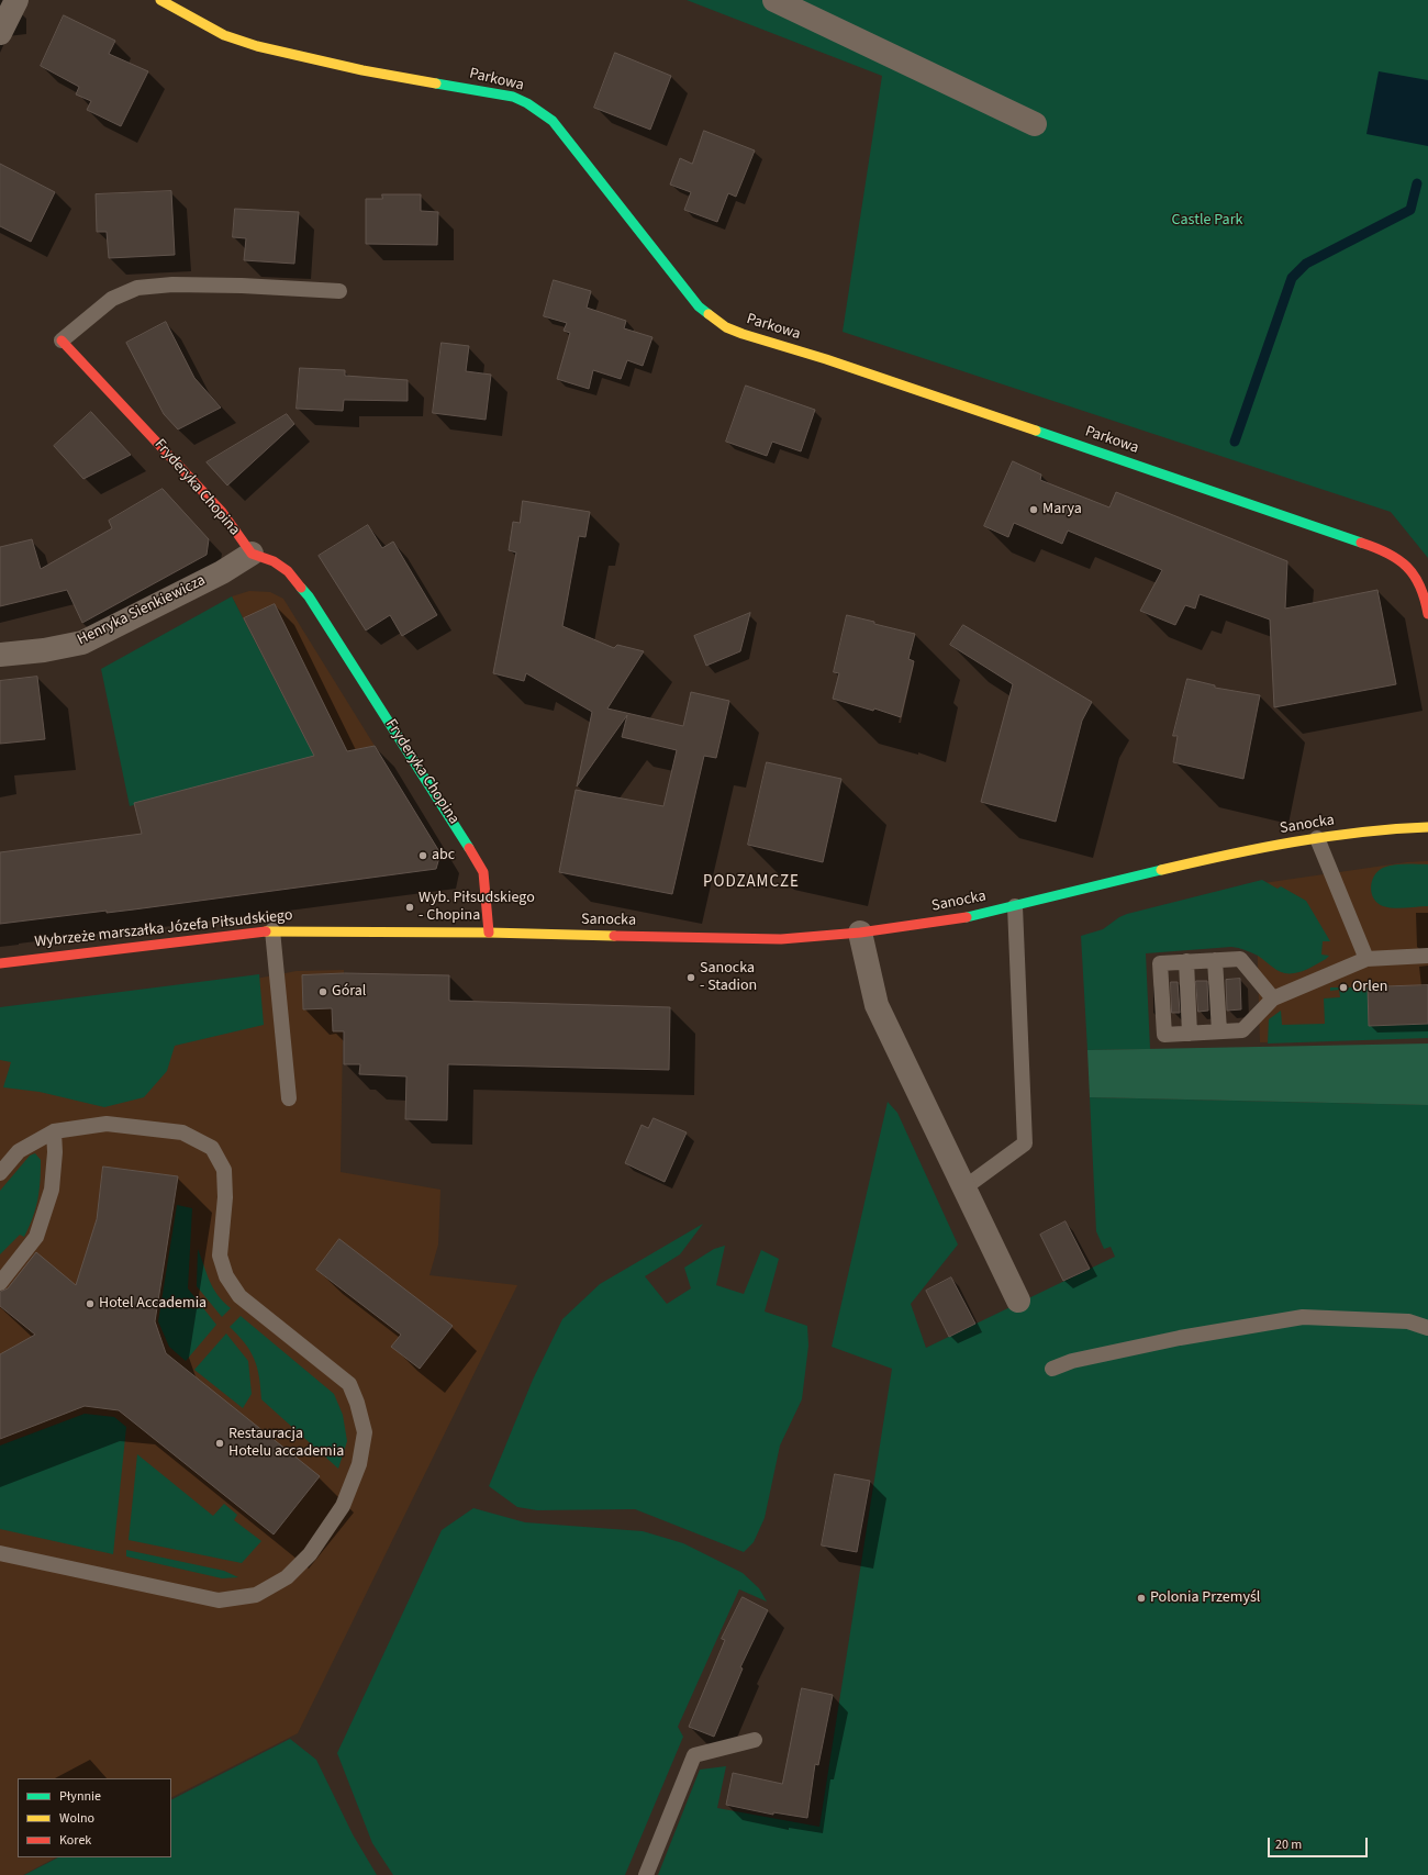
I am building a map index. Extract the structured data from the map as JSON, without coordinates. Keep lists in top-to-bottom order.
{
  "streets": {
    "street": [
      "Parkowa",
      "Fryderyka Chopina",
      "Henryka Sienkiewicza",
      "Sanocka",
      "Wybrzeże marszałka Józefa Piłsudskiego"
    ]
  },
  "crossings": [
    ["Fryderyka Chopina", "Henryka Sienkiewicza"],
    ["Fryderyka Chopina", "Sanocka"],
    ["Fryderyka Chopina", "Wybrzeże marszałka Józefa Piłsudskiego"],
    ["Sanocka", "Wybrzeże marszałka Józefa Piłsudskiego"]
  ],
  "districts": ["PODZAMCZE"],
  "parks": ["Castle Park"],
  "places": [
    "Marya",
    "abc",
    "Wyb. Piłsudskiego - Chopina",
    "Sanocka - Stadion",
    "Orlen",
    "Góral",
    "Hotel Accademia",
    "Restauracja Hotelu accademia",
    "Polonia Przemyśl"
  ],
  "legend": ["Płynnie", "Wolno", "Korek"],
  "scale_bar": "20 m"
}
